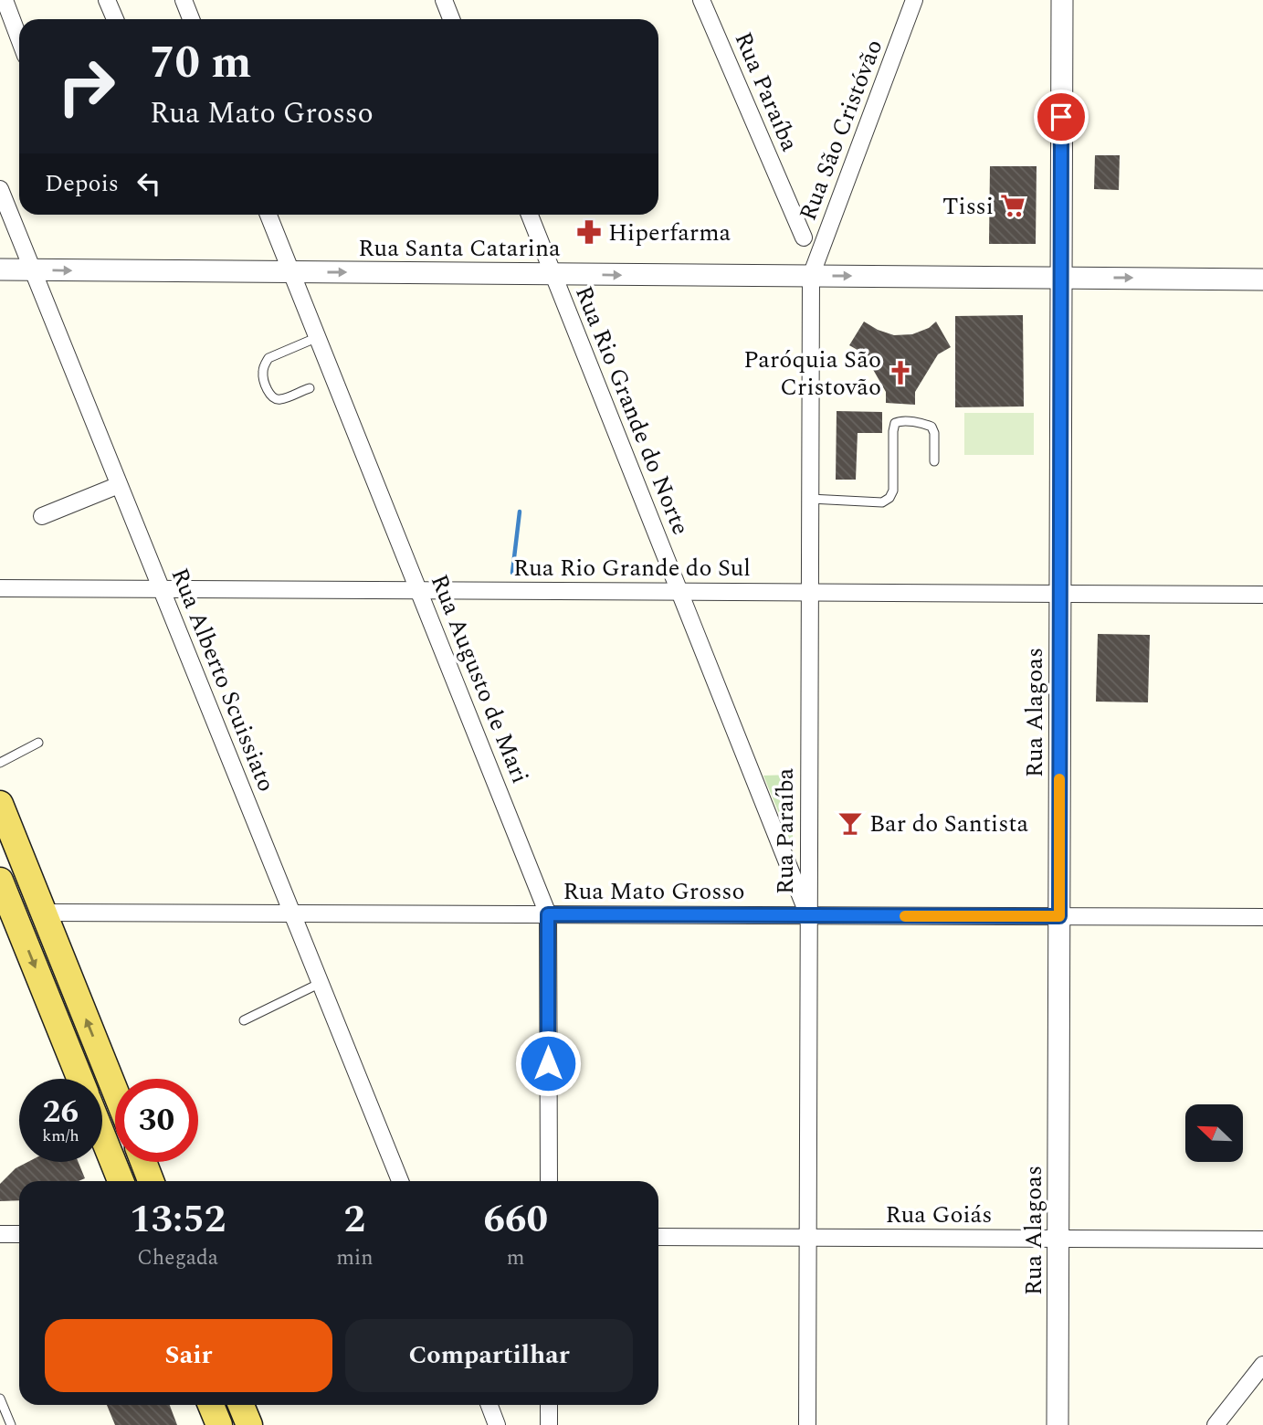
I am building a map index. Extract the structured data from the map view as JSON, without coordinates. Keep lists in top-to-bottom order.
{
  "streets": {
    "street": [
      "Rua Paraíba",
      "Rua São Cristóvão",
      "Rua Santa Catarina",
      "Rua Rio Grande do Norte",
      "Rua Rio Grande do Sul",
      "Rua Augusto de Mari",
      "Rua Alberto Scuissiato",
      "Rua Alagoas",
      "Rua Mato Grosso",
      "Rua Goiás"
    ]
  },
  "crossings": [
    ["Rua Paraíba", "Rua São Cristóvão"],
    ["Rua Paraíba", "Rua Santa Catarina"],
    ["Rua Paraíba", "Rua Rio Grande do Norte"],
    ["Rua Paraíba", "Rua Rio Grande do Sul"],
    ["Rua Paraíba", "Rua Mato Grosso"],
    ["Rua Paraíba", "Rua Goiás"],
    ["Rua São Cristóvão", "Rua Santa Catarina"],
    ["Rua Santa Catarina", "Rua Rio Grande do Norte"],
    ["Rua Santa Catarina", "Rua Augusto de Mari"],
    ["Rua Santa Catarina", "Rua Alberto Scuissiato"],
    ["Rua Santa Catarina", "Rua Alagoas"],
    ["Rua Rio Grande do Norte", "Rua Rio Grande do Sul"],
    ["Rua Rio Grande do Norte", "Rua Mato Grosso"],
    ["Rua Rio Grande do Sul", "Rua Augusto de Mari"],
    ["Rua Rio Grande do Sul", "Rua Alberto Scuissiato"],
    ["Rua Rio Grande do Sul", "Rua Alagoas"],
    ["Rua Augusto de Mari", "Rua Mato Grosso"],
    ["Rua Alberto Scuissiato", "Rua Mato Grosso"],
    ["Rua Alagoas", "Rua Mato Grosso"],
    ["Rua Alagoas", "Rua Goiás"]
  ],
  "one_way": ["Rua Santa Catarina"],
  "places": {
    "supermarket": ["Tissi"],
    "pharmacy": ["Hiperfarma"],
    "church": ["Paróquia São Cristovão"],
    "bar": ["Bar do Santista"]
  },
  "north": "top left",
  "page": {
    "turn": ["70 m", "Rua Mato Grosso"],
    "then": "Depois",
    "speed": "26 km/h",
    "limit": "30",
    "eta": [
      "13:52",
      "Chegada",
      "2",
      "min",
      "660",
      "m"
    ],
    "buttons": ["Sair", "Compartilhar"]
  }
}
